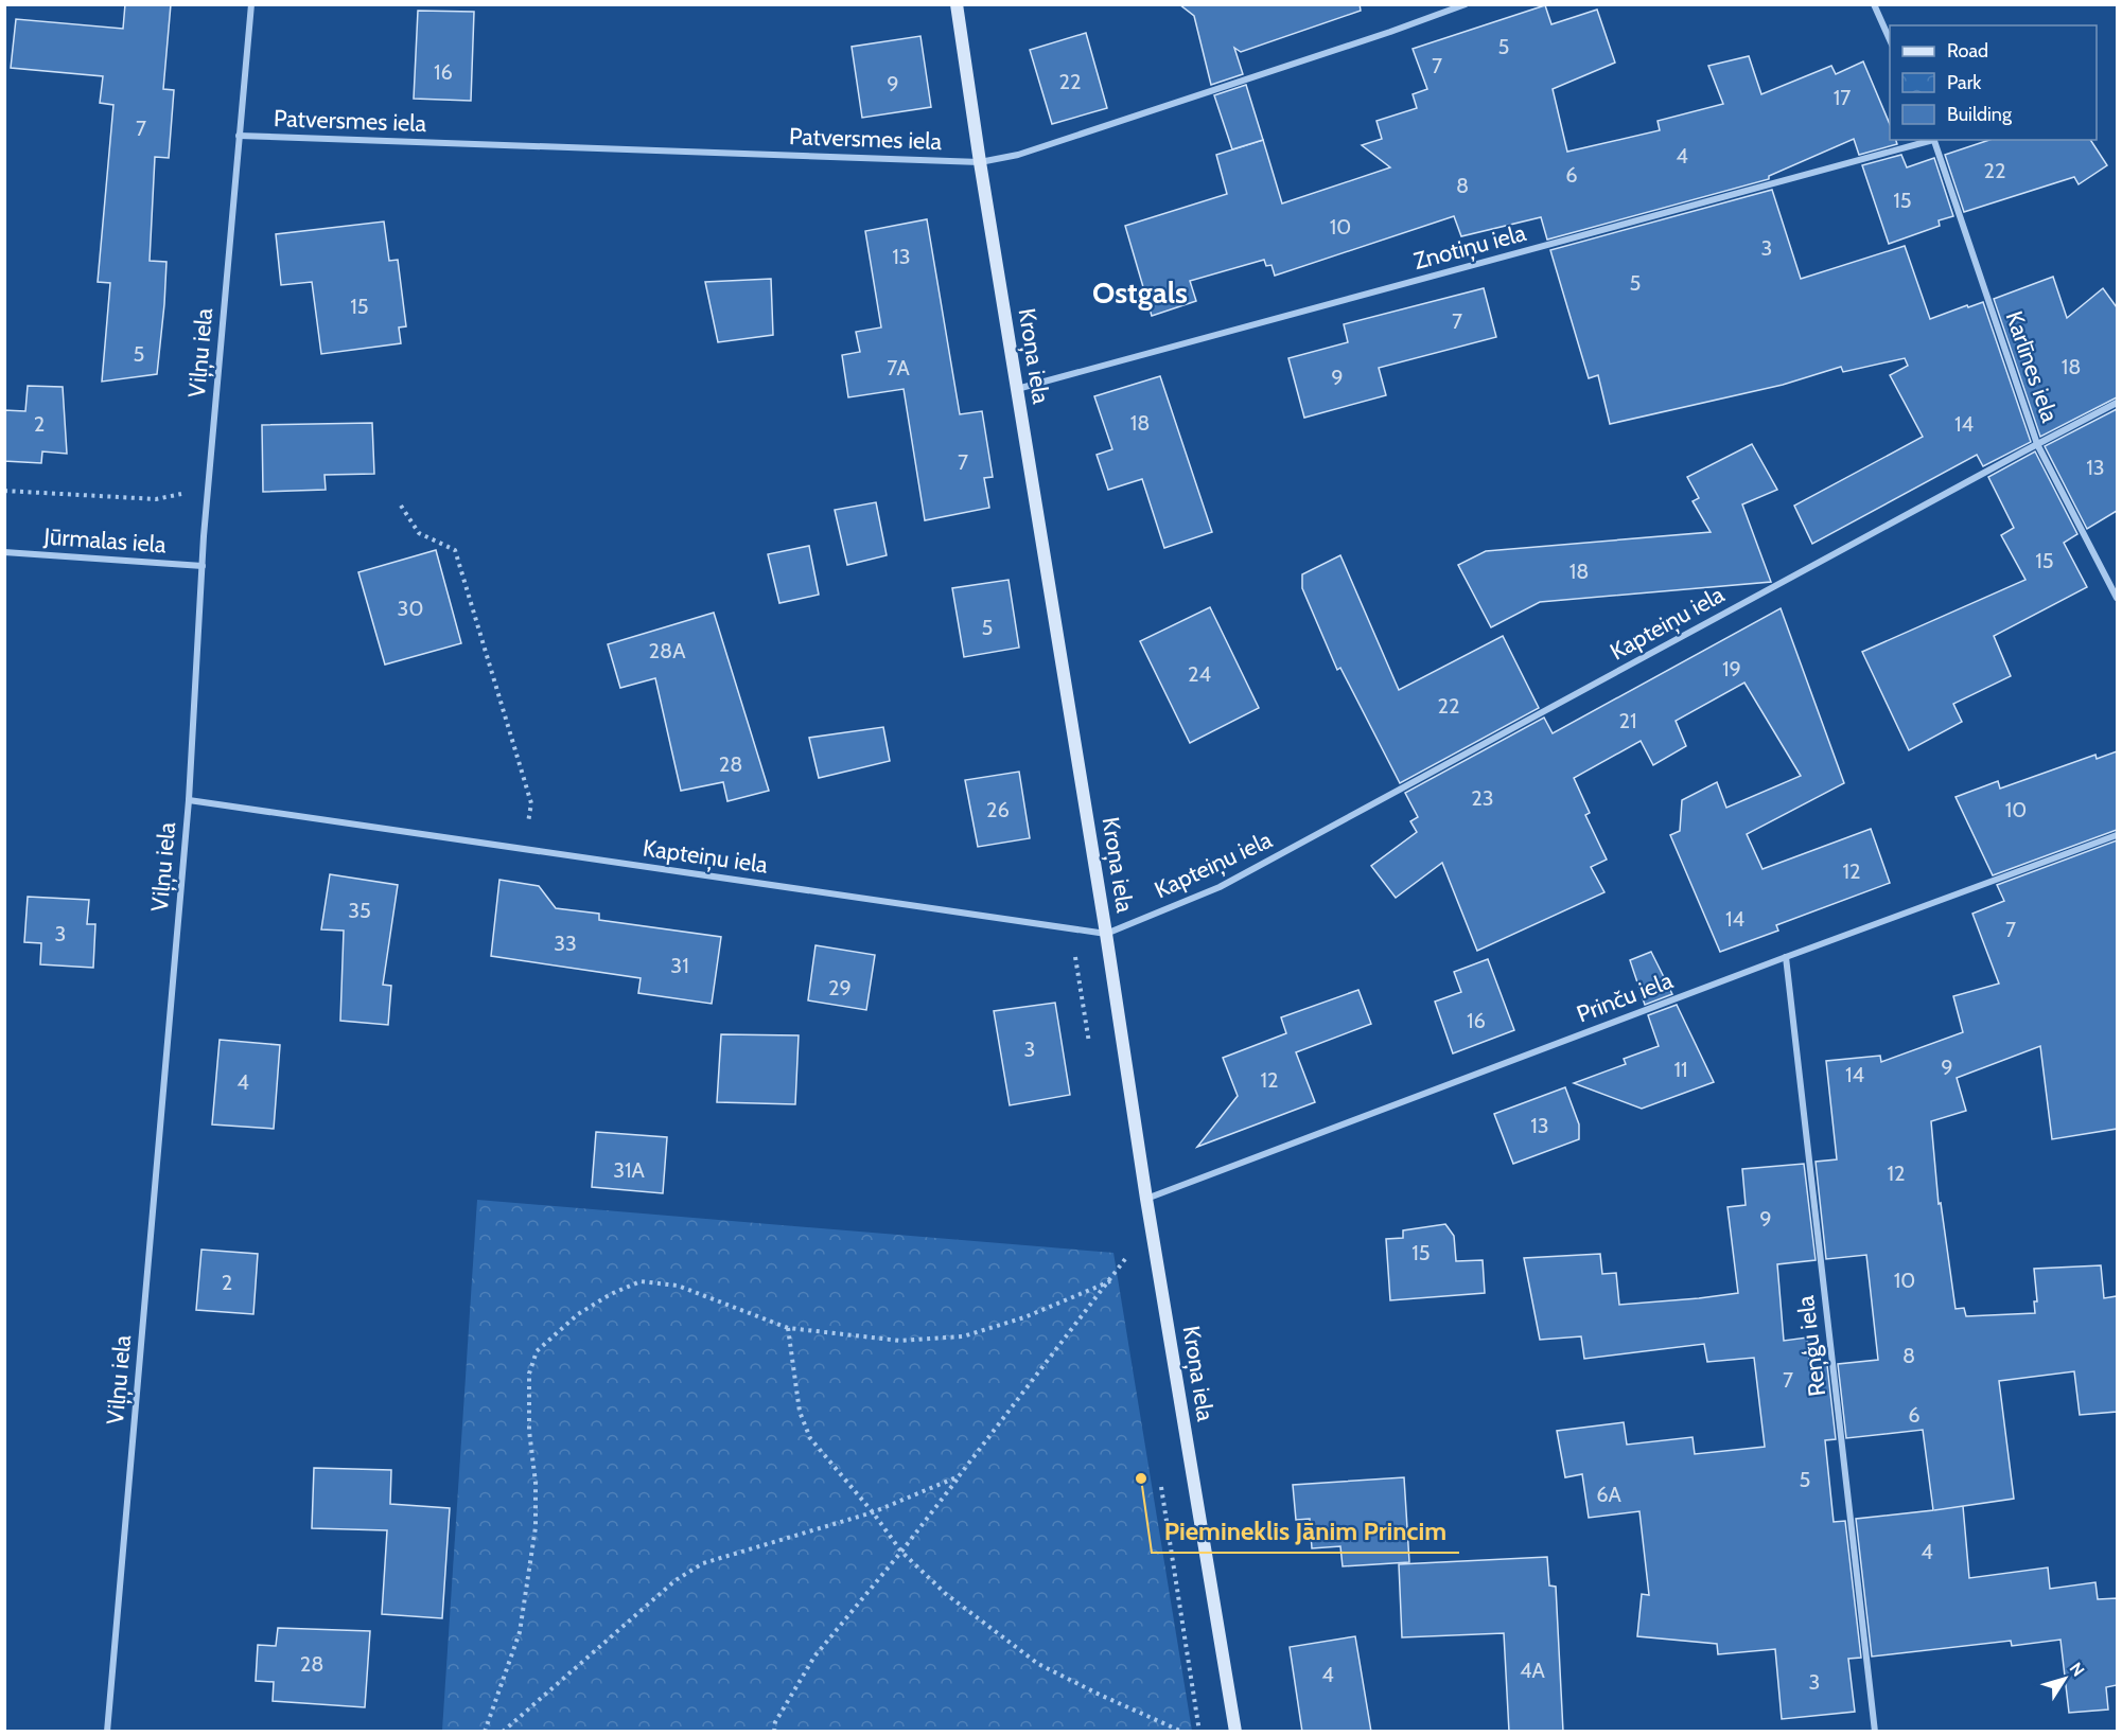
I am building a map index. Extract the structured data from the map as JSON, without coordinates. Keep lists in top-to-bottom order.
{
  "streets": {
    "street": [
      "Patversmes iela",
      "Znotiņu iela",
      "Viļņu iela",
      "Kroņa iela",
      "Karlīnes iela",
      "Jūrmalas iela",
      "Kapteiņu iela",
      "Prinču iela",
      "Reņģu iela"
    ]
  },
  "crossings": [
    ["Patversmes iela", "Viļņu iela"],
    ["Patversmes iela", "Kroņa iela"],
    ["Znotiņu iela", "Kroņa iela"],
    ["Viļņu iela", "Jūrmalas iela"],
    ["Viļņu iela", "Kapteiņu iela"],
    ["Kroņa iela", "Kapteiņu iela"],
    ["Kroņa iela", "Prinču iela"],
    ["Karlīnes iela", "Kapteiņu iela"],
    ["Prinču iela", "Reņģu iela"]
  ],
  "districts": ["Ostgals"],
  "places": ["Piemineklis Jānim Princim"],
  "house_numbers": [
    "5",
    "7",
    "16",
    "22",
    "9",
    "17",
    "7",
    "4",
    "22",
    "6",
    "8",
    "15",
    "10",
    "3",
    "13",
    "5",
    "15",
    "7",
    "5",
    "18",
    "7A",
    "9",
    "18",
    "2",
    "14",
    "7",
    "13",
    "15",
    "18",
    "30",
    "5",
    "28A",
    "19",
    "24",
    "22",
    "21",
    "28",
    "23",
    "26",
    "10",
    "12",
    "35",
    "14",
    "7",
    "3",
    "33",
    "31",
    "29",
    "16",
    "3",
    "9",
    "11",
    "14",
    "12",
    "4",
    "13",
    "31A",
    "12",
    "9",
    "15",
    "10",
    "2",
    "8",
    "7",
    "6",
    "5",
    "6A",
    "4",
    "28",
    "4A",
    "4",
    "3"
  ],
  "legend": ["Road", "Park", "Building"],
  "north": "top right"
}
